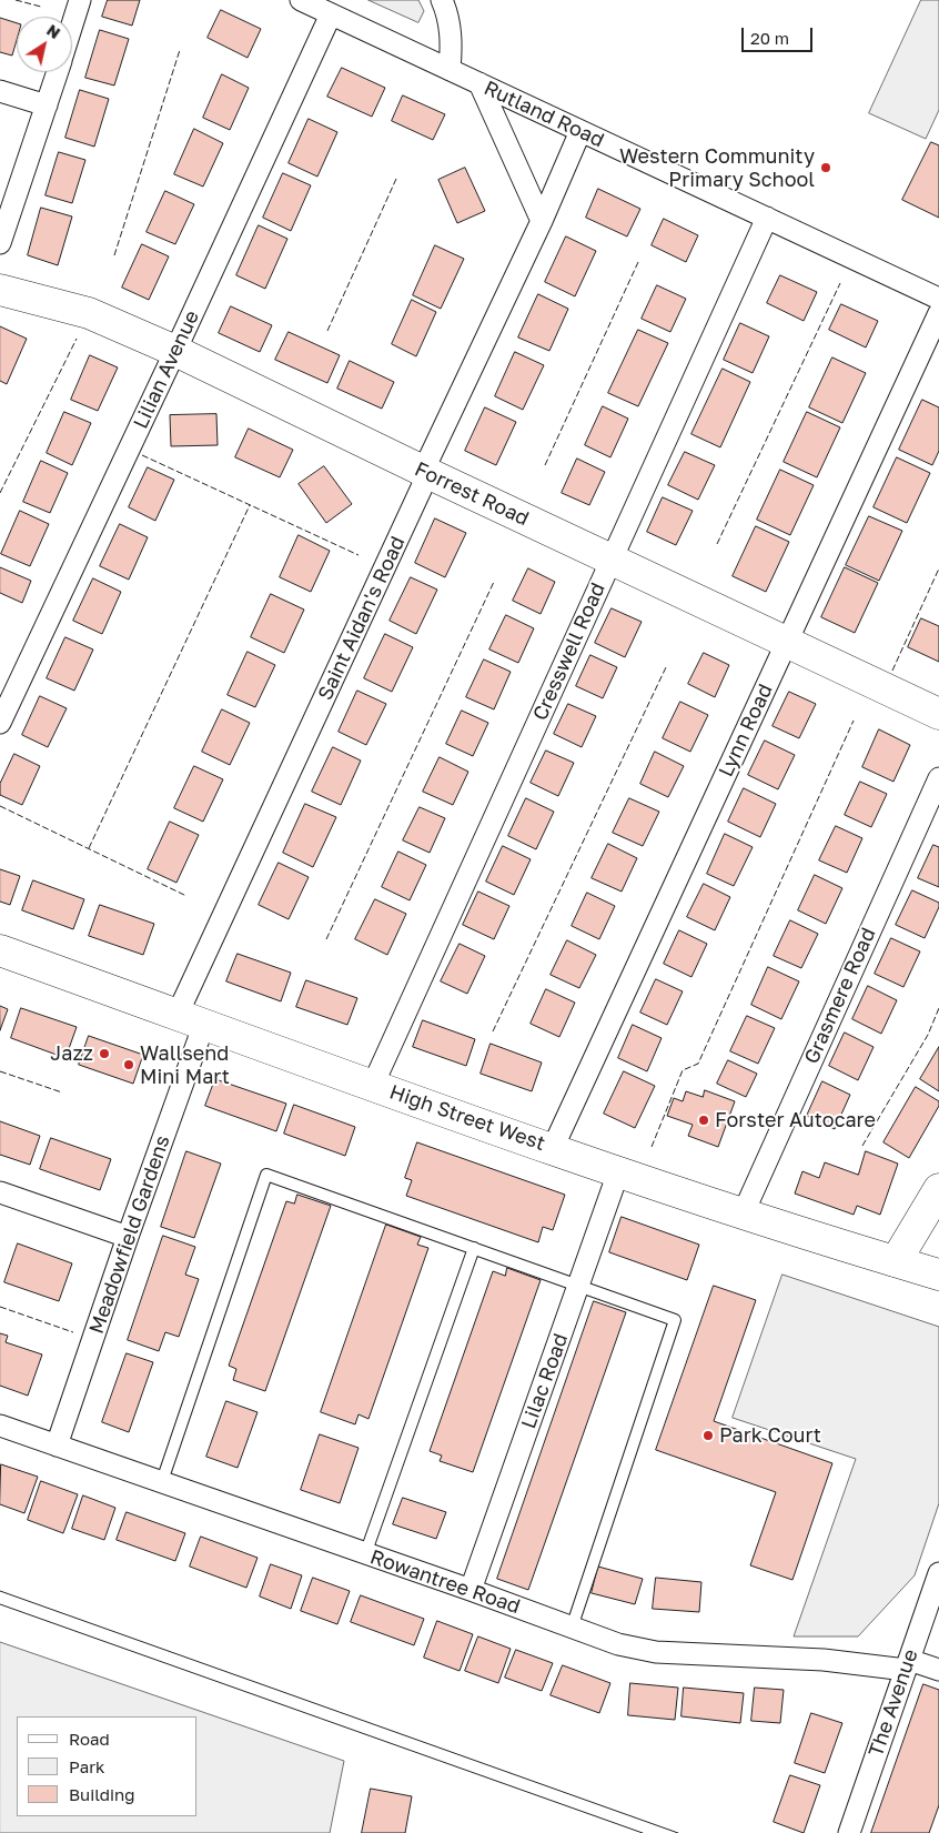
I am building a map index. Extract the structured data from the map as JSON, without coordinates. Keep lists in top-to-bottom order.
{
  "streets": {
    "street": [
      "Rutland Road",
      "Lilian Avenue",
      "Forrest Road",
      "Saint Aidan's Road",
      "Cresswell Road",
      "Lynn Road",
      "Grasmere Road",
      "High Street West",
      "Meadowfield Gardens",
      "Lilac Road",
      "Rowantree Road",
      "The Avenue"
    ]
  },
  "crossings": [
    ["Rutland Road", "Lilian Avenue"],
    ["Rutland Road", "Saint Aidan's Road"],
    ["Rutland Road", "Cresswell Road"],
    ["Lilian Avenue", "Forrest Road"],
    ["Forrest Road", "Saint Aidan's Road"],
    ["Forrest Road", "Cresswell Road"],
    ["Forrest Road", "Lynn Road"],
    ["Saint Aidan's Road", "High Street West"],
    ["Saint Aidan's Road", "Meadowfield Gardens"],
    ["Cresswell Road", "High Street West"],
    ["Lynn Road", "High Street West"],
    ["Grasmere Road", "High Street West"],
    ["High Street West", "Meadowfield Gardens"],
    ["High Street West", "Lilac Road"],
    ["Meadowfield Gardens", "Rowantree Road"],
    ["Lilac Road", "Rowantree Road"],
    ["Rowantree Road", "The Avenue"]
  ],
  "places": [
    "Western Community Primary School",
    "Jazz",
    "Wallsend Mini Mart",
    "Forster Autocare",
    "Park Court"
  ],
  "legend": ["Road", "Park", "Building"],
  "scale_bar": "20 m",
  "north": "top right"
}
